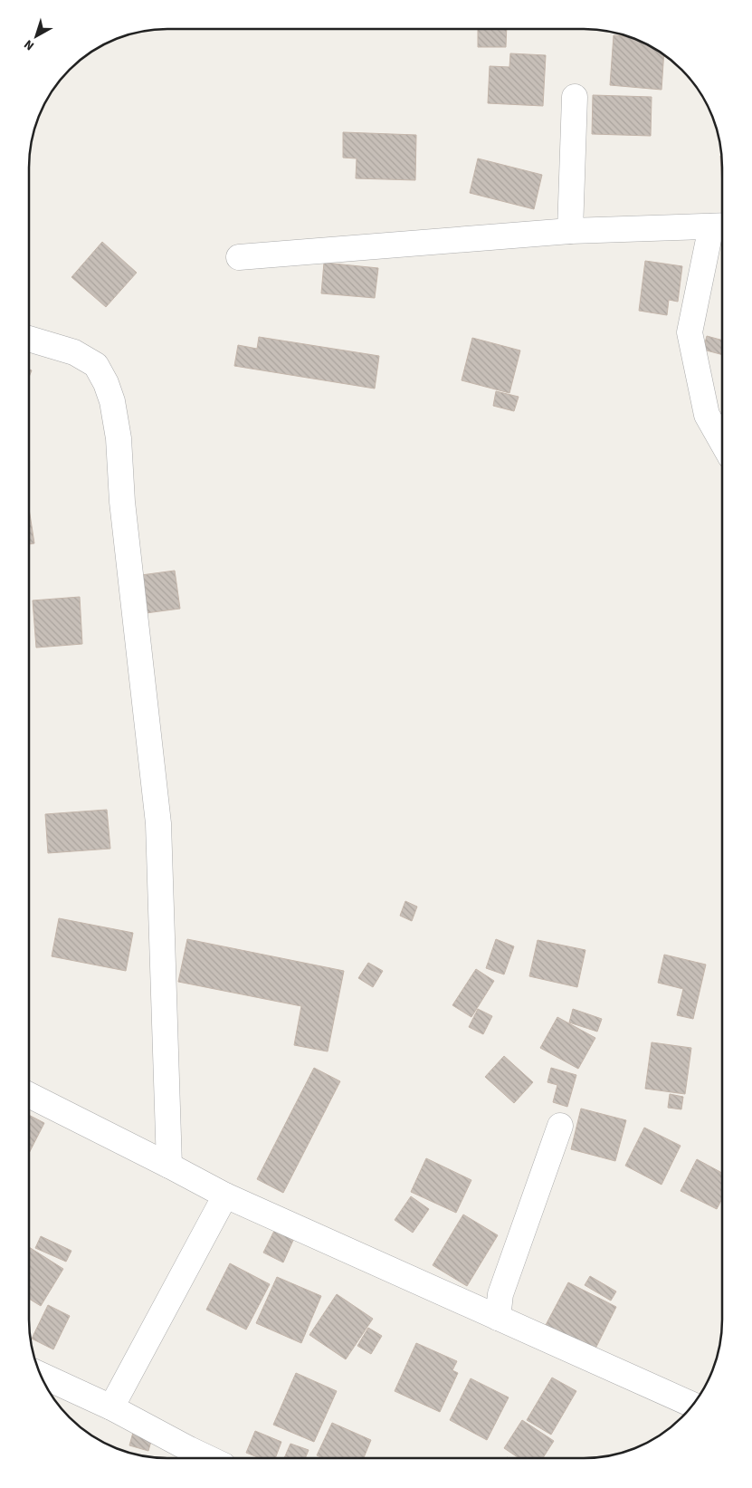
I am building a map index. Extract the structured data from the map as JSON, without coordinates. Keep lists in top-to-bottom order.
{
  "north": "bottom left"
}
